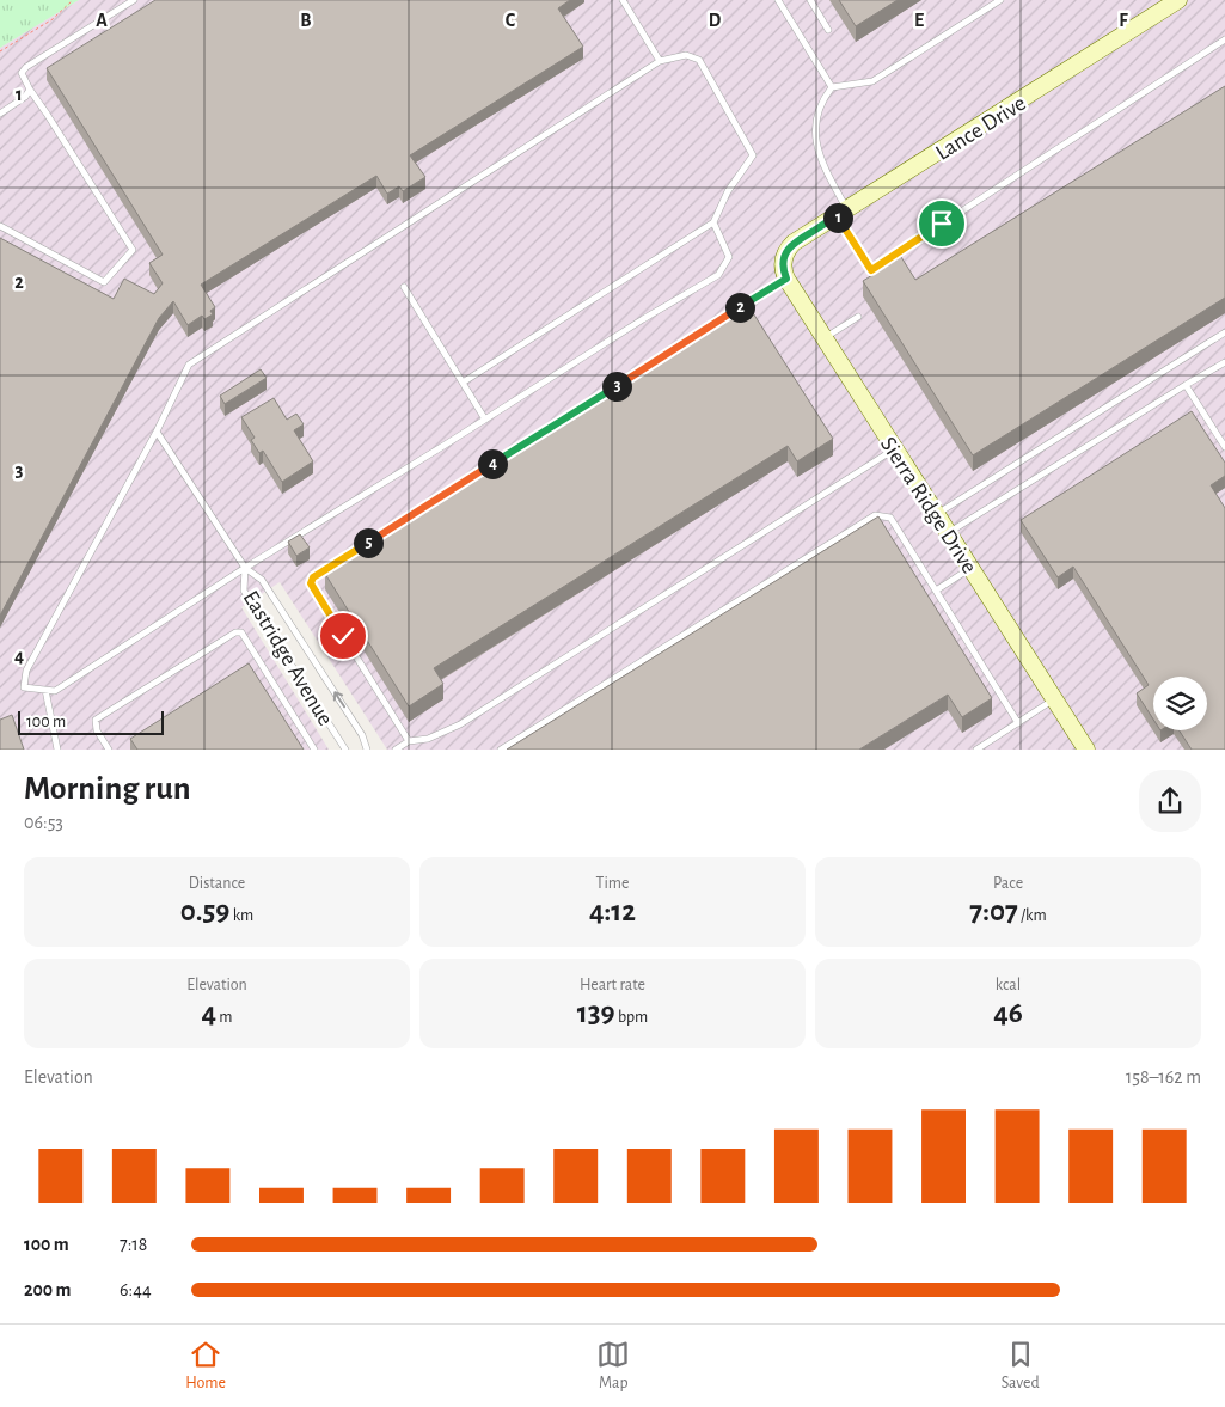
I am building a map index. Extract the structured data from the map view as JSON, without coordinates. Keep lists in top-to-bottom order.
{
  "streets": {
    "street": ["Lance Drive", "Sierra Ridge Drive"],
    "lane": ["Eastridge Avenue"]
  },
  "crossings": [
    ["Lance Drive", "Sierra Ridge Drive"]
  ],
  "scale_bar": "100 m",
  "page": {
    "pins": [
      "1",
      "2",
      "3",
      "4",
      "5"
    ],
    "scale": "100 m",
    "heading": ["Morning run", "06:53"],
    "stats": [
      ["Distance", "0.59 km"],
      ["Time", "4:12"],
      ["Pace", "7:07 /km"],
      ["Elevation", "4 m"],
      ["Heart rate", "139 bpm"],
      ["kcal", "46"]
    ],
    "chart": ["Elevation", "158–162 m"],
    "list": [
      {
        "name": "100 m",
        "note": "7:18"
      },
      {
        "name": "200 m",
        "note": "6:44"
      }
    ],
    "tabs": ["Home", "Map", "Saved"]
  },
  "grid": {
    "columns": [
      "A",
      "B",
      "C",
      "D",
      "E",
      "F"
    ],
    "rows": [
      "1",
      "2",
      "3",
      "4"
    ]
  }
}
